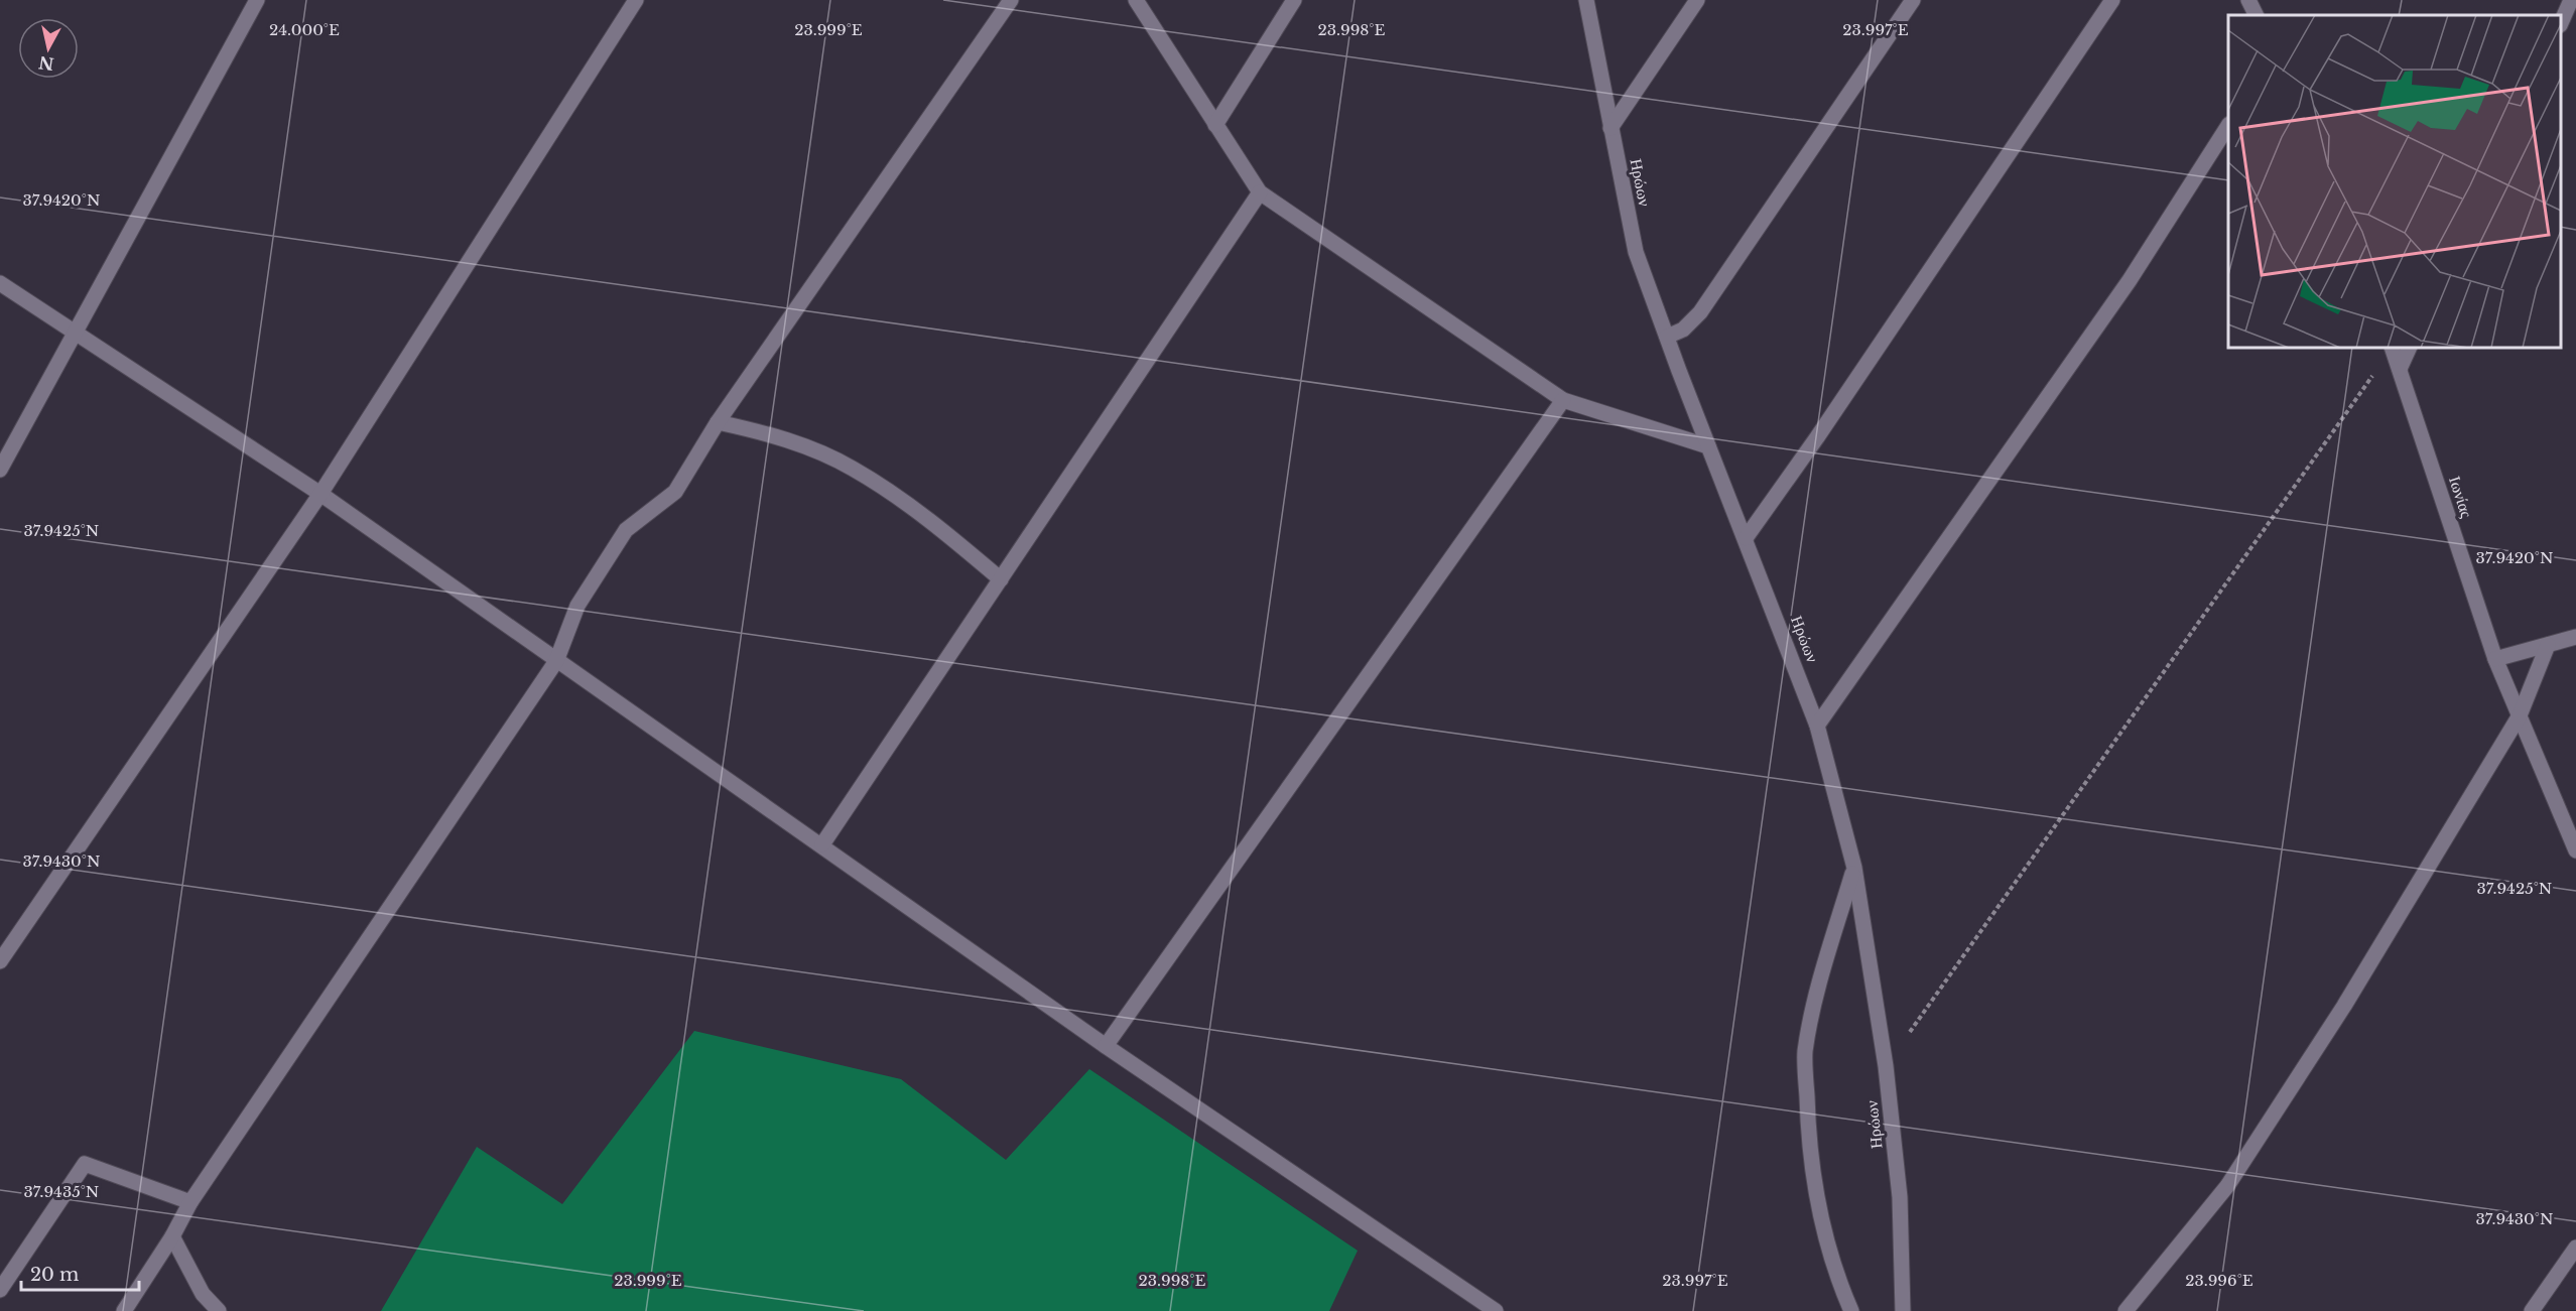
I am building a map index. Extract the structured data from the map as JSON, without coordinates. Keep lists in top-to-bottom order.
{
  "streets": {
    "street": ["Ηρώων", "Ιωνίας"]
  },
  "scale_bar": "20 m",
  "north": "bottom",
  "coordinates": [
    "24.000°E",
    "23.999°E",
    "23.998°E",
    "23.997°E",
    "37.9420°N",
    "37.9425°N",
    "37.9430°N",
    "37.9435°N",
    "23.996°E"
  ]
}
